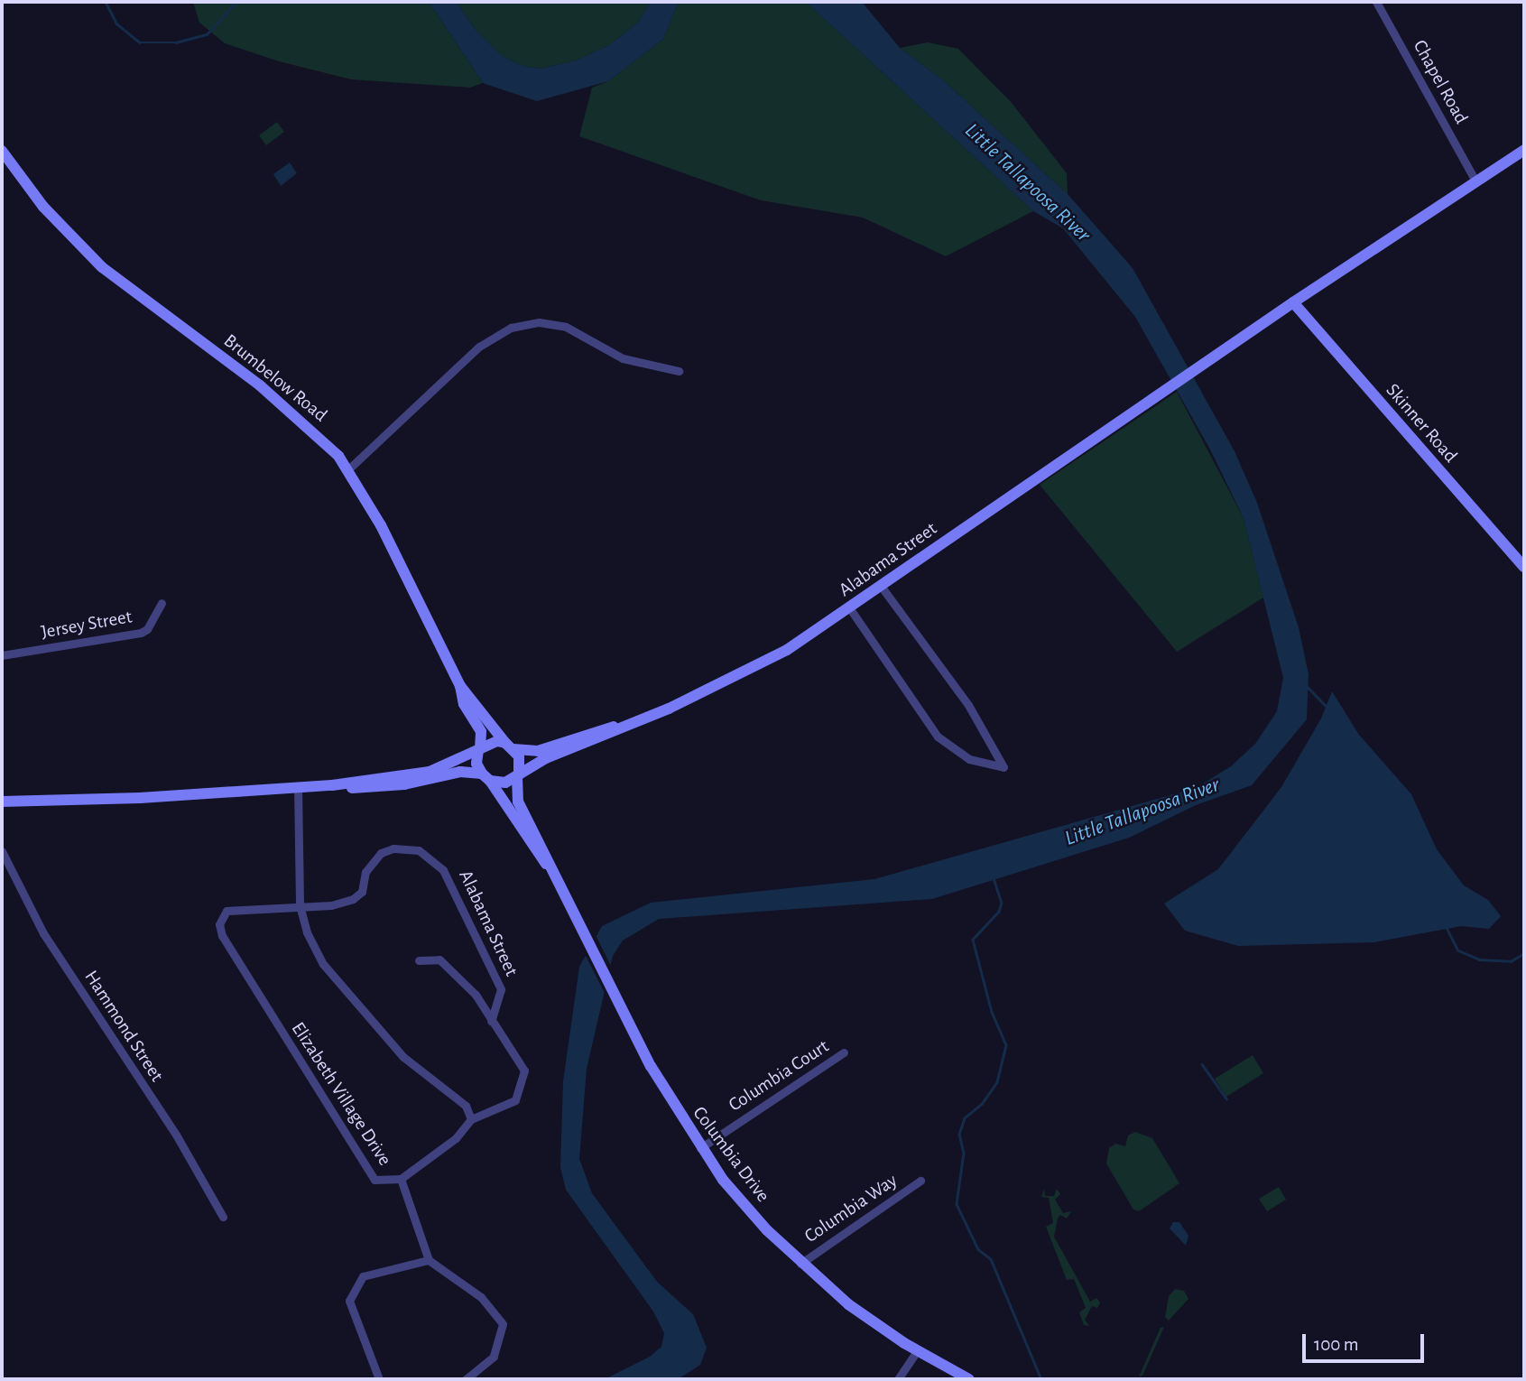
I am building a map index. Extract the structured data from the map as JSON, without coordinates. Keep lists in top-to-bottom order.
{
  "streets": {
    "main road": [
      "Brumbelow Road",
      "Skinner Road",
      "Alabama Street",
      "Columbia Drive"
    ],
    "street": [
      "Chapel Road",
      "Jersey Street",
      "Hammond Street",
      "Columbia Court",
      "Elizabeth Village Drive",
      "Columbia Way"
    ]
  },
  "crossings": [
    ["Chapel Road", "Alabama Street"],
    ["Brumbelow Road", "Alabama Street"],
    ["Brumbelow Road", "Columbia Drive"],
    ["Skinner Road", "Alabama Street"],
    ["Alabama Street", "Elizabeth Village Drive"],
    ["Alabama Street", "Columbia Drive"],
    ["Columbia Court", "Columbia Drive"],
    ["Columbia Drive", "Columbia Way"]
  ],
  "water": ["Little Tallapoosa River"],
  "scale_bar": "100 m"
}
